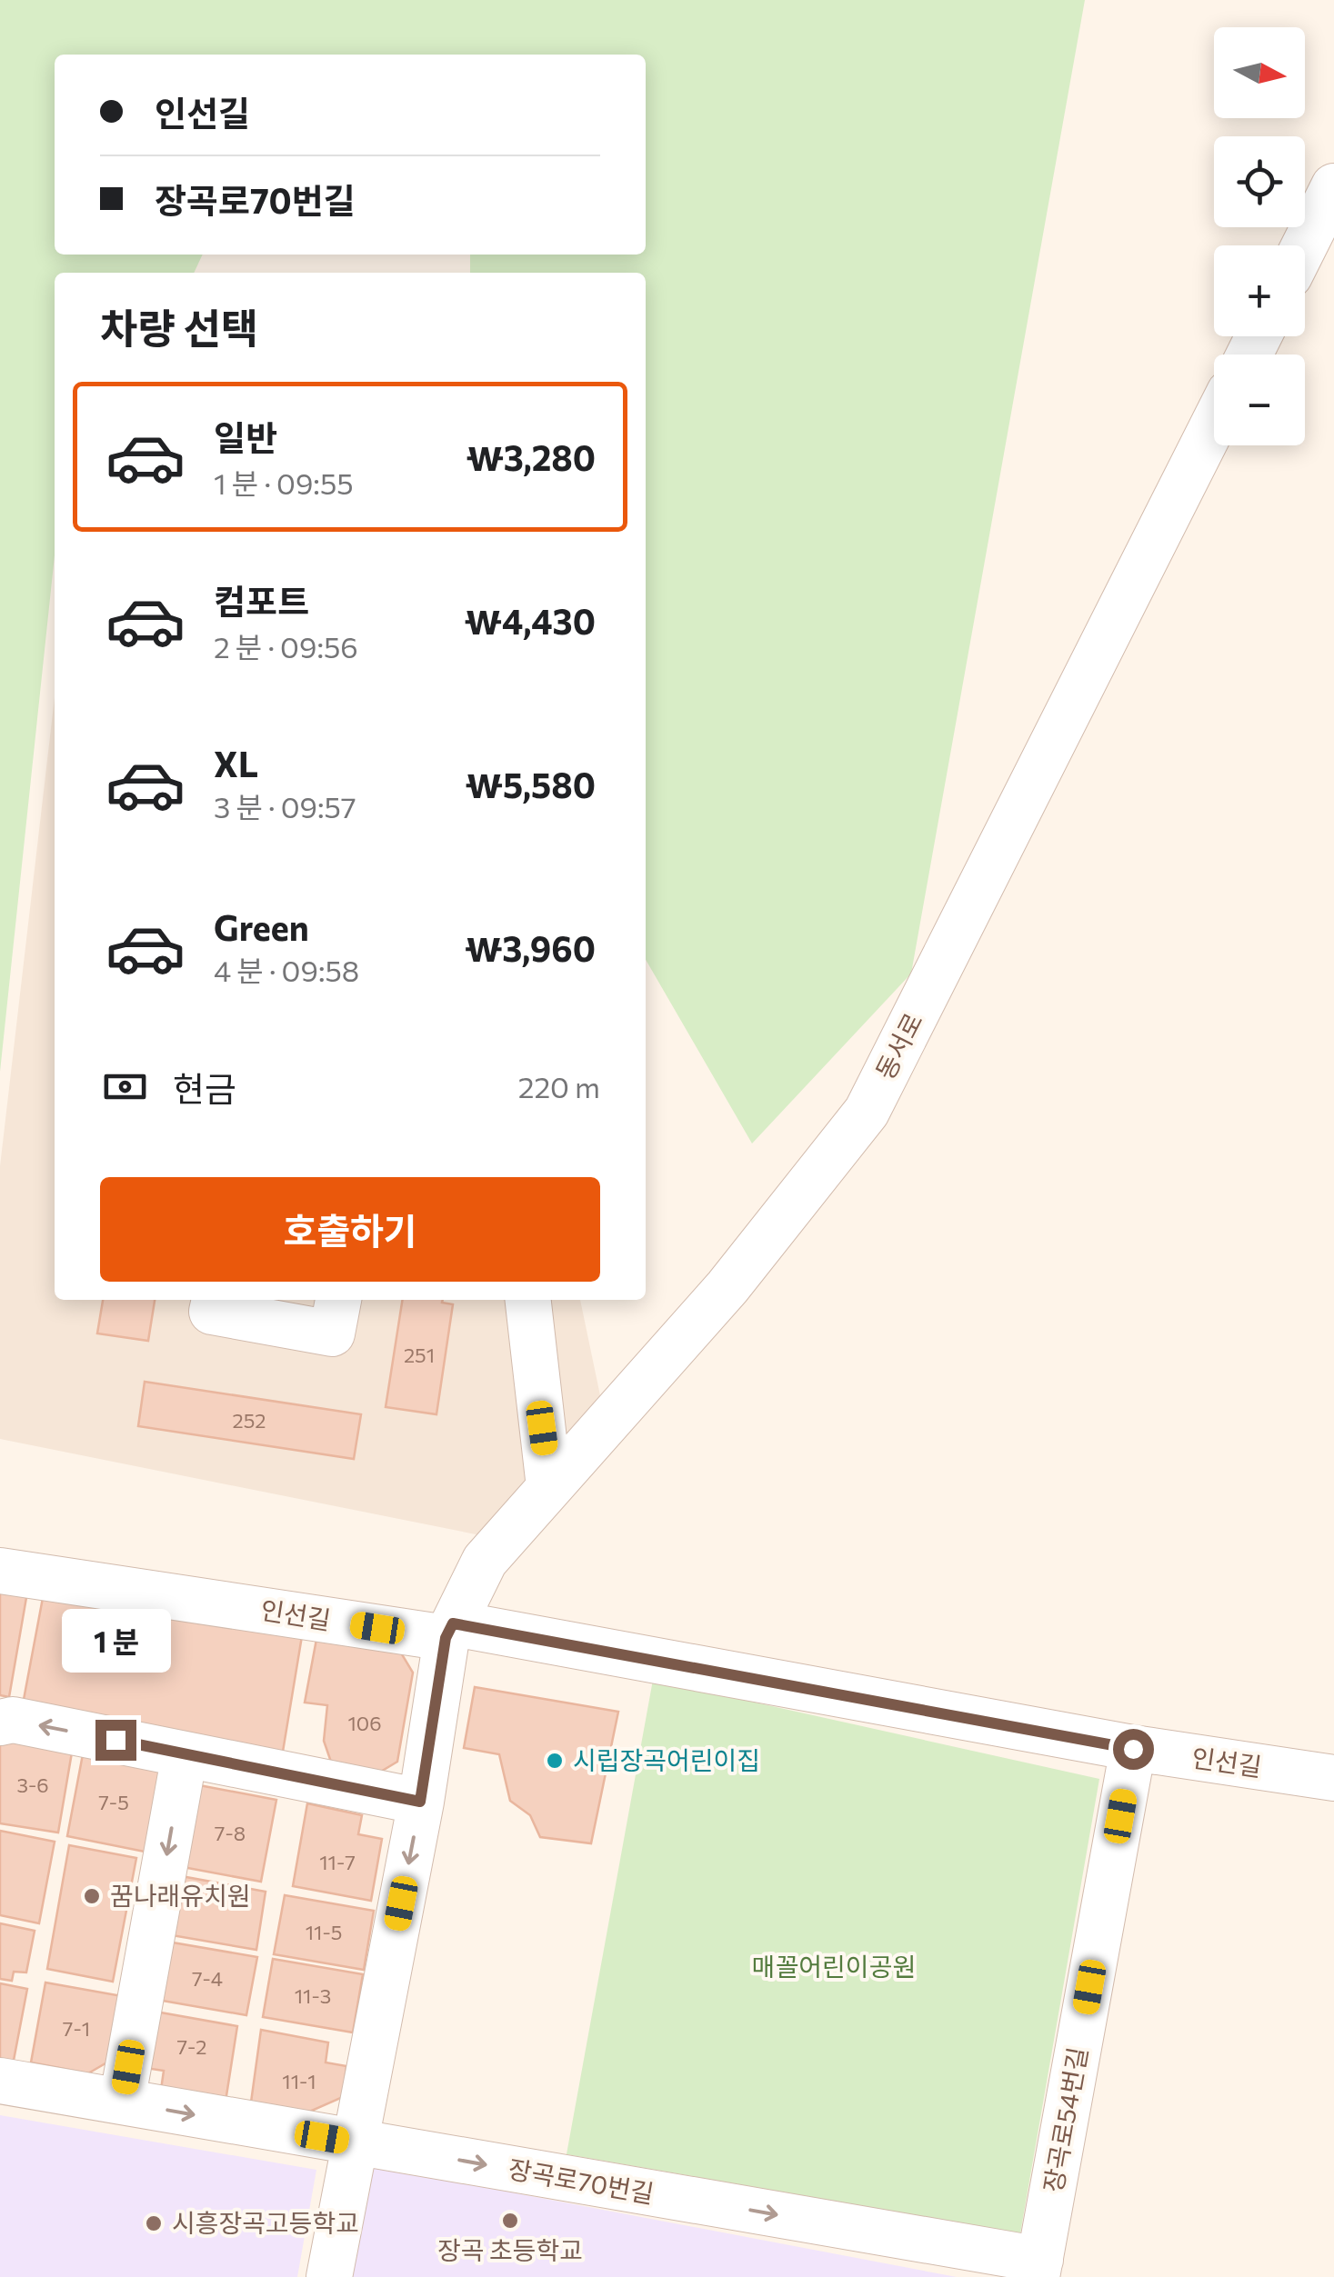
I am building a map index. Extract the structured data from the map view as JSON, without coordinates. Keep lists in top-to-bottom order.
{
  "streets": {
    "street": [
      "동서로",
      "인선길",
      "장곡로54번길",
      "장곡로70번길"
    ]
  },
  "crossings": [
    ["동서로", "인선길"],
    ["동서로", "장곡로70번길"],
    ["인선길", "장곡로54번길"],
    ["장곡로54번길", "장곡로70번길"]
  ],
  "one_way": ["장곡로70번길"],
  "parks": ["매꼴어린이공원"],
  "places": [
    "시립장곡어린이집",
    "꿈나래유치원",
    "장곡 초등학교",
    "시흥장곡고등학교"
  ],
  "house_numbers": [
    "251",
    "252",
    "106",
    "3-6",
    "7-5",
    "7-8",
    "11-7",
    "11-5",
    "7-4",
    "11-3",
    "7-1",
    "7-2",
    "11-1"
  ],
  "north": "right",
  "page": {
    "map_buttons": ["+", "−"],
    "banner": ["인선길", "장곡로70번길"],
    "heading": "차량 선택",
    "list": [
      {
        "name": "일반",
        "note": "1 분 · 09:55",
        "value": "₩3,280"
      },
      {
        "name": "컴포트",
        "note": "2 분 · 09:56",
        "value": "₩4,430"
      },
      {
        "name": "XL",
        "note": "3 분 · 09:57",
        "value": "₩5,580"
      },
      {
        "name": "Green",
        "note": "4 분 · 09:58",
        "value": "₩3,960"
      }
    ],
    "pay": ["현금", "220 m"],
    "buttons": "호출하기",
    "bubble": "1 분"
  }
}
